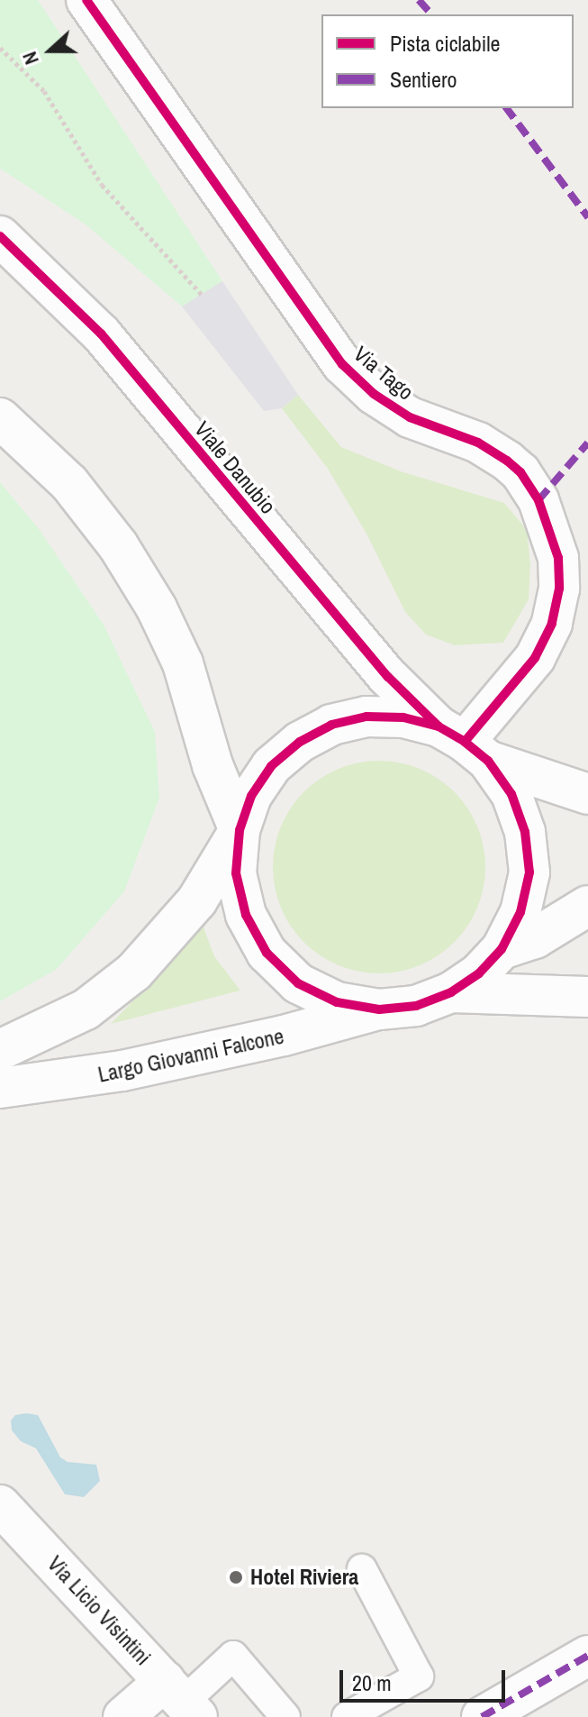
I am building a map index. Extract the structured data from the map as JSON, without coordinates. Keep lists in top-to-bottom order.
{
  "streets": {
    "street": [
      "Via Tago",
      "Viale Danubio",
      "Largo Giovanni Falcone",
      "Via Licio Visintini"
    ]
  },
  "crossings": [
    ["Via Tago", "Viale Danubio"],
    ["Via Tago", "Largo Giovanni Falcone"],
    ["Viale Danubio", "Largo Giovanni Falcone"]
  ],
  "places": ["Hotel Riviera"],
  "legend": ["Pista ciclabile", "Sentiero"],
  "scale_bar": "20 m",
  "north": "left"
}
